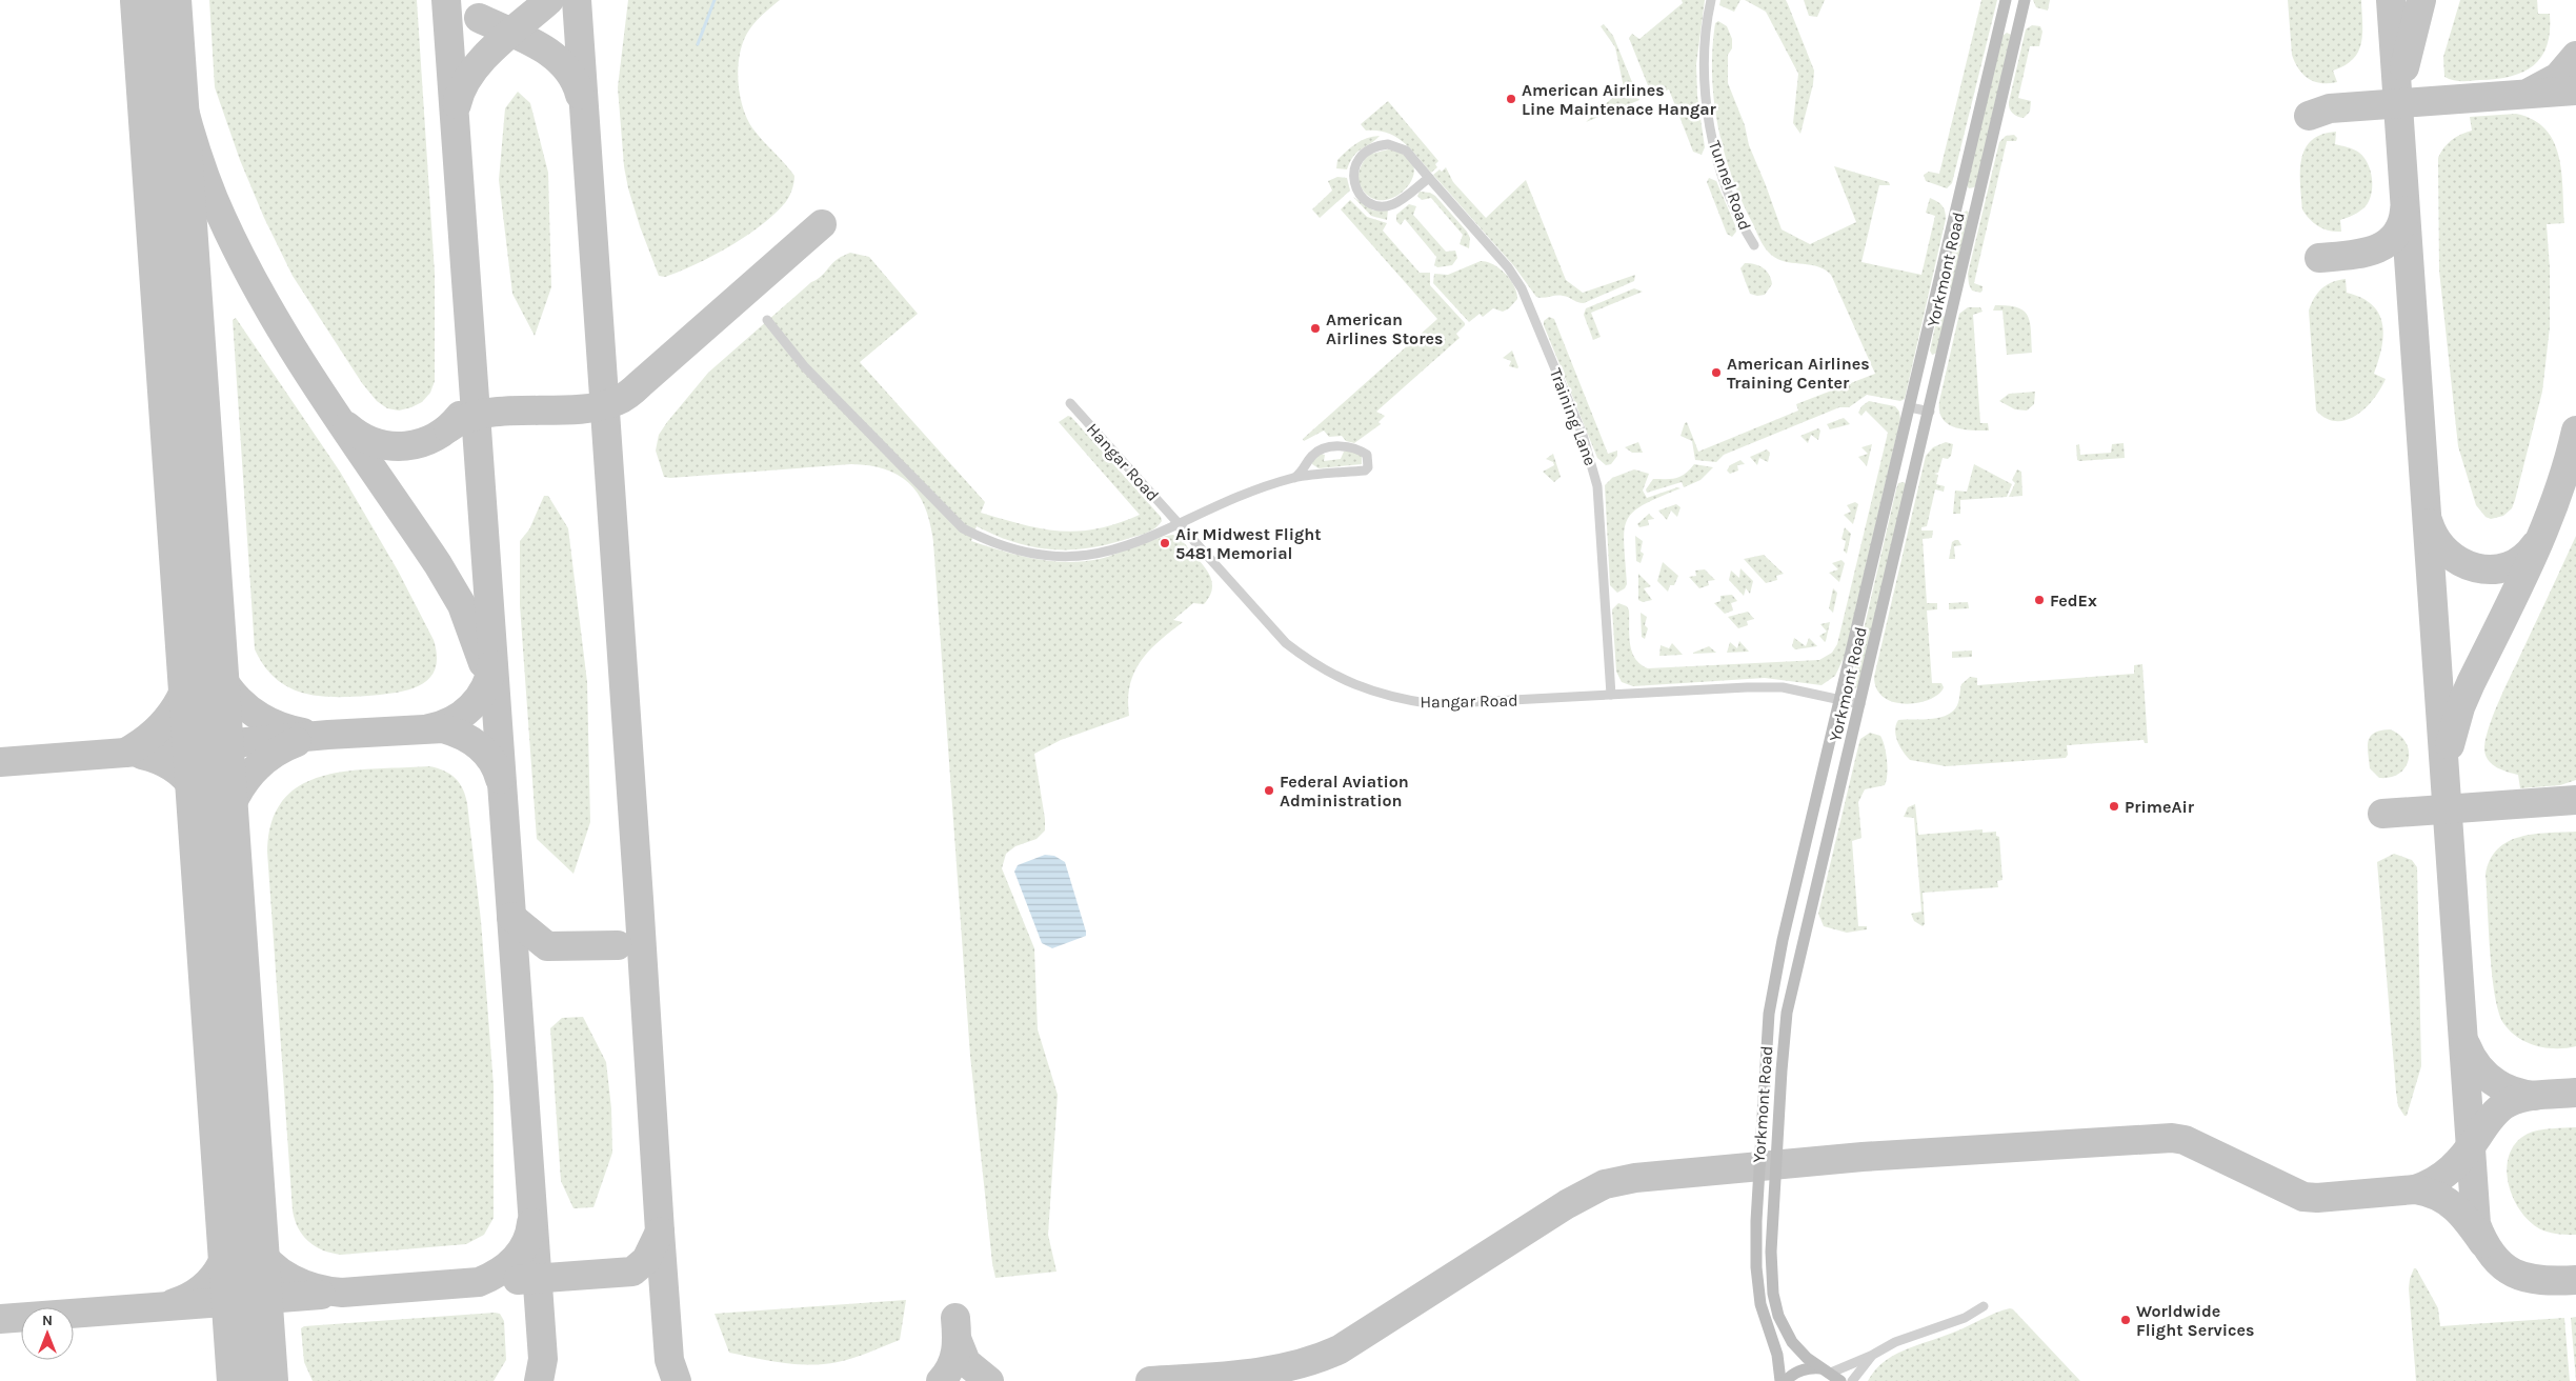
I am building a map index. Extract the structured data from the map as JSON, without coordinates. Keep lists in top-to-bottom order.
{
  "streets": {
    "street": [
      "Tunnel Road",
      "Yorkmont Road",
      "Training Lane",
      "Hangar Road"
    ]
  },
  "crossings": [
    ["Yorkmont Road", "Hangar Road"],
    ["Training Lane", "Hangar Road"]
  ],
  "places": [
    "American Airlines Line Maintenace Hangar",
    "American Airlines Stores",
    "American Airlines Training Center",
    "Air Midwest Flight 5481 Memorial",
    "FedEx",
    "Federal Aviation Administration",
    "PrimeAir",
    "Worldwide Flight Services"
  ],
  "north": "top"
}
